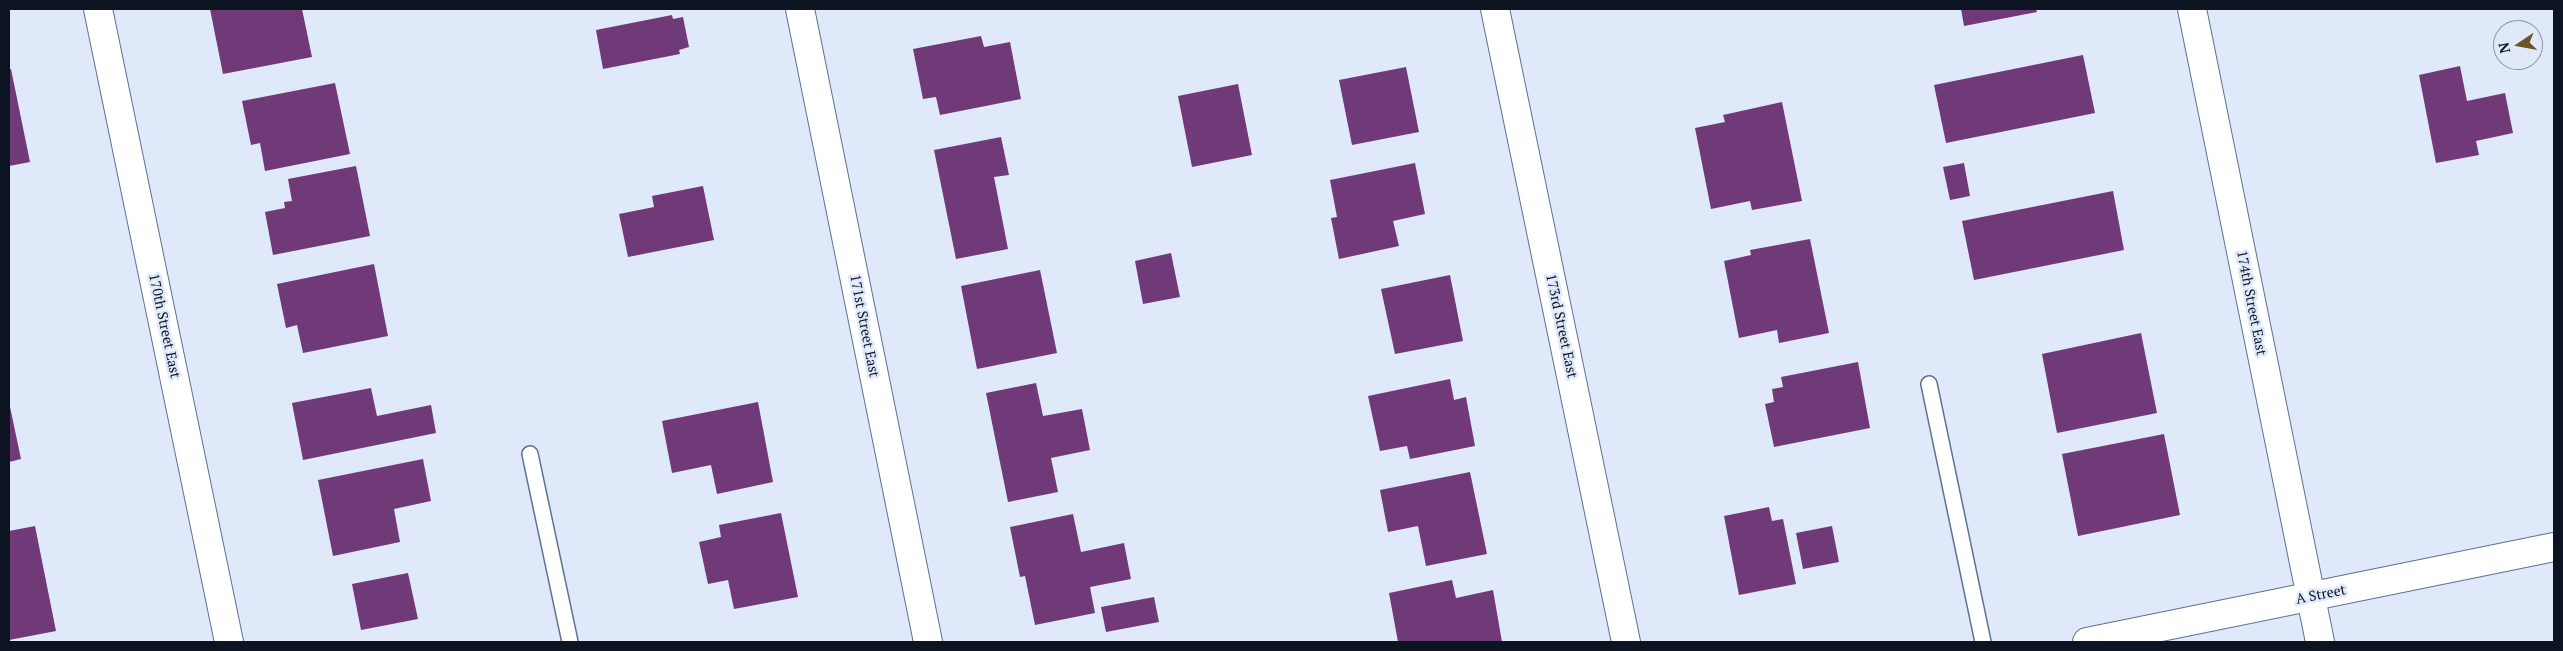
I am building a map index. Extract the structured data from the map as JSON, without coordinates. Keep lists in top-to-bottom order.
{
  "streets": {
    "street": [
      "174th Street East",
      "170th Street East",
      "171st Street East",
      "173rd Street East",
      "A Street"
    ]
  },
  "crossings": [
    ["174th Street East", "A Street"]
  ],
  "north": "left"
}
